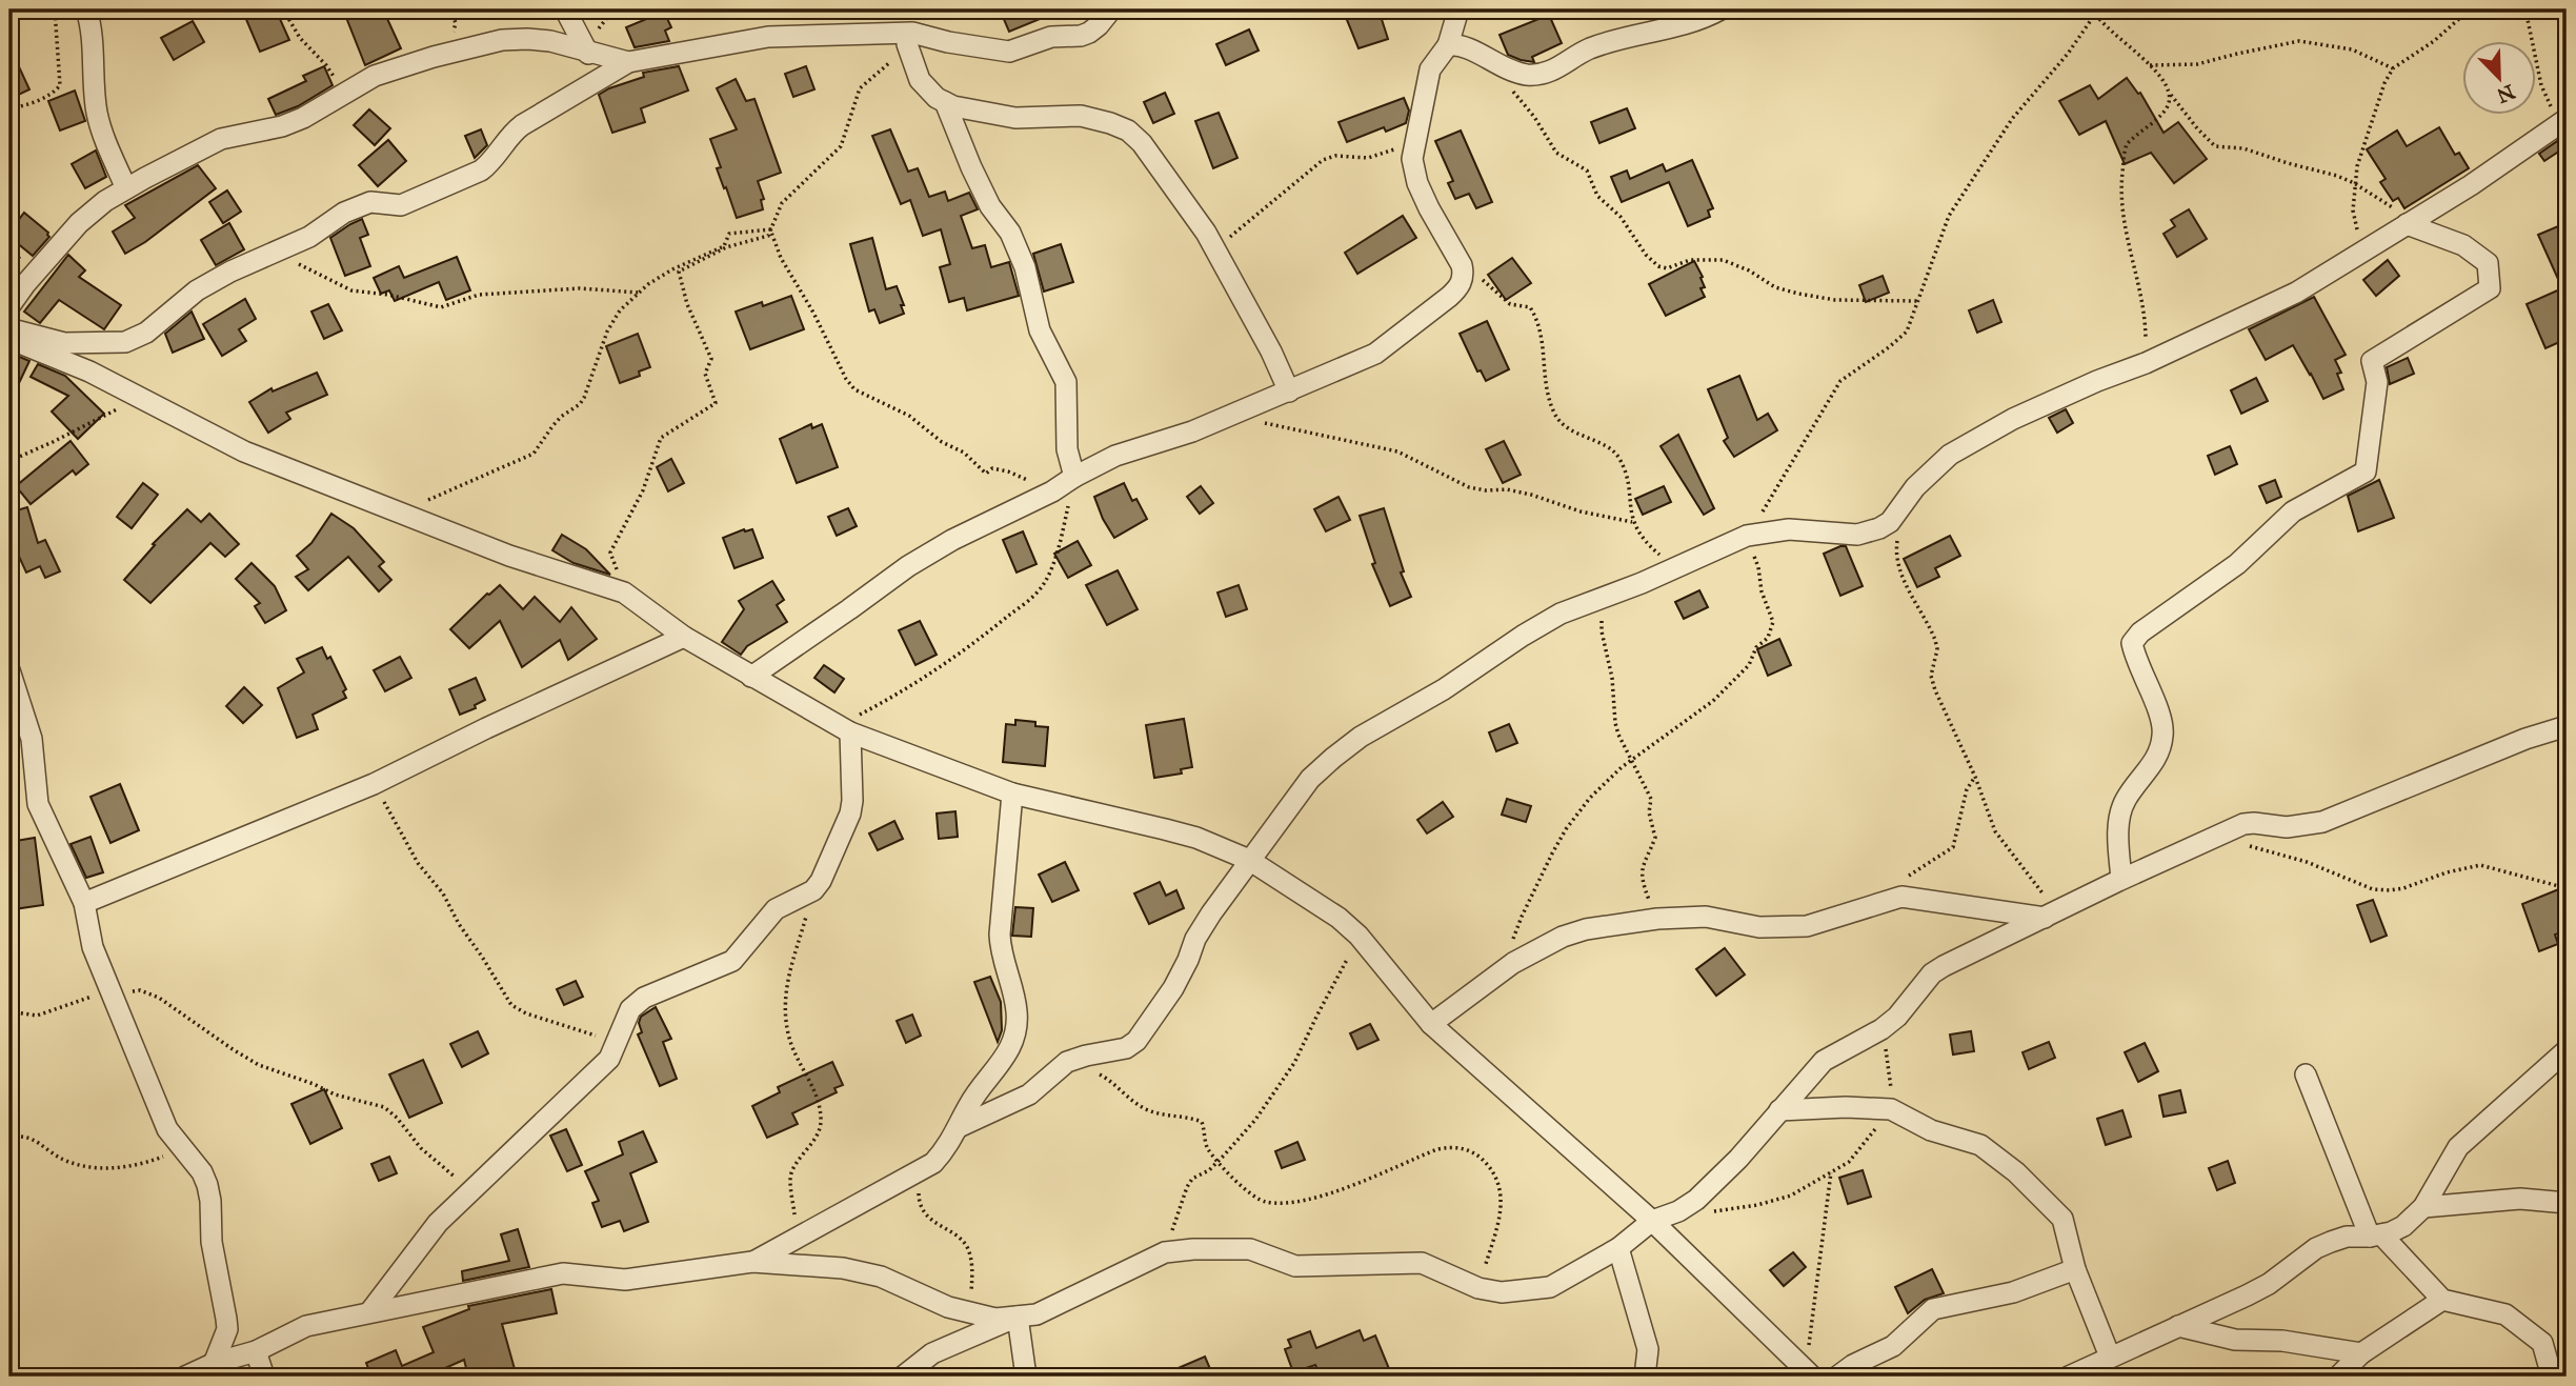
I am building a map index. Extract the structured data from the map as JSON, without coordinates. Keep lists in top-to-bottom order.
{
  "north": "bottom right"
}
